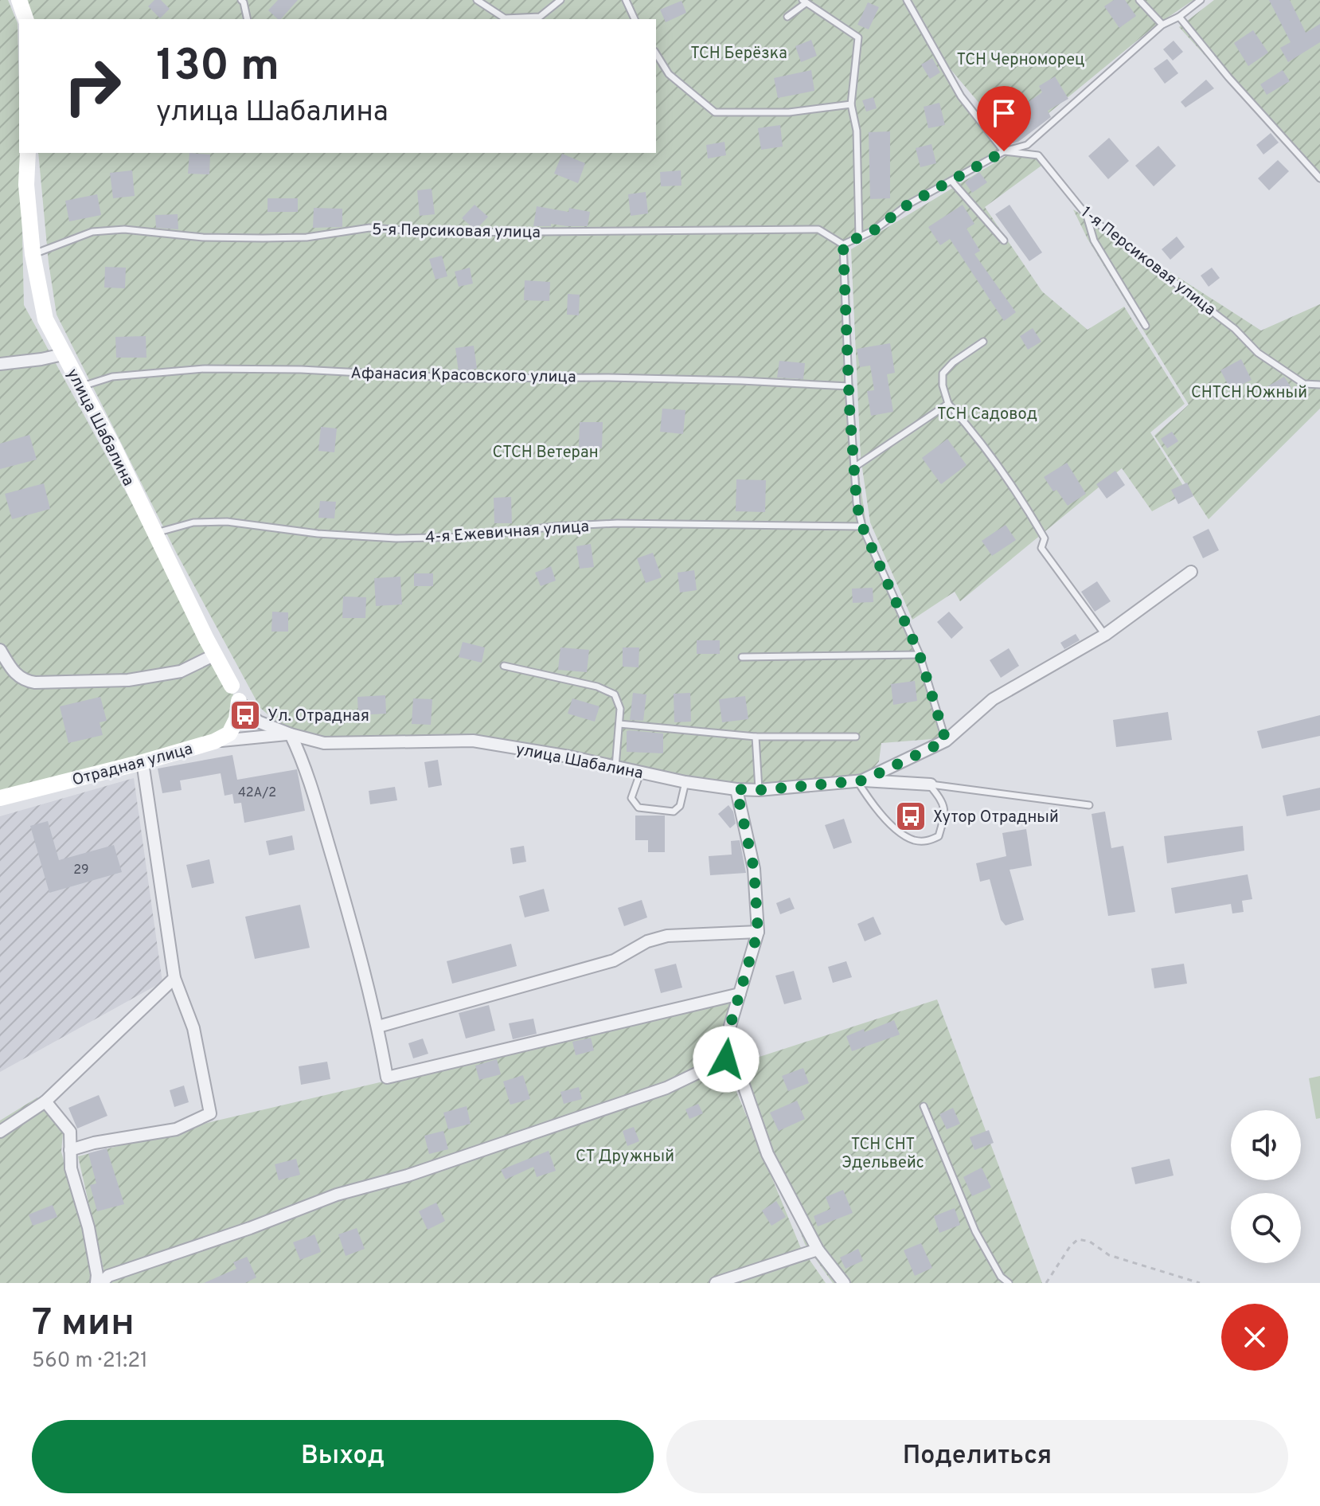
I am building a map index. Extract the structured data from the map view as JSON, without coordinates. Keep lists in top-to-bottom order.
{
  "streets": {
    "main road": ["улица Шабалина", "Отрадная улица"],
    "lane": [
      "5-я Персиковая улица",
      "1-я Персиковая улица",
      "Афанасия Красовского улица",
      "4-я Ежевичная улица"
    ]
  },
  "crossings": [
    ["5-я Персиковая улица", "улица Шабалина"],
    ["Афанасия Красовского улица", "улица Шабалина"],
    ["улица Шабалина", "4-я Ежевичная улица"],
    ["улица Шабалина", "Отрадная улица"]
  ],
  "parks": [
    "ТСН Берёзка",
    "ТСН Черноморец",
    "СНТСН Южный",
    "ТСН Садовод",
    "СТСН Ветеран",
    "ТСН СНТ Эдельвейс",
    "СТ Дружный"
  ],
  "places": {
    "bus stop": ["Ул. Отрадная", "Хутор Отрадный"]
  },
  "house_numbers": ["42А/2", "29"],
  "page": {
    "turn": ["130 m", "улица Шабалина"],
    "heading": ["7 мин", "560 m · 21:21"],
    "buttons": ["Выход", "Поделиться"]
  }
}
